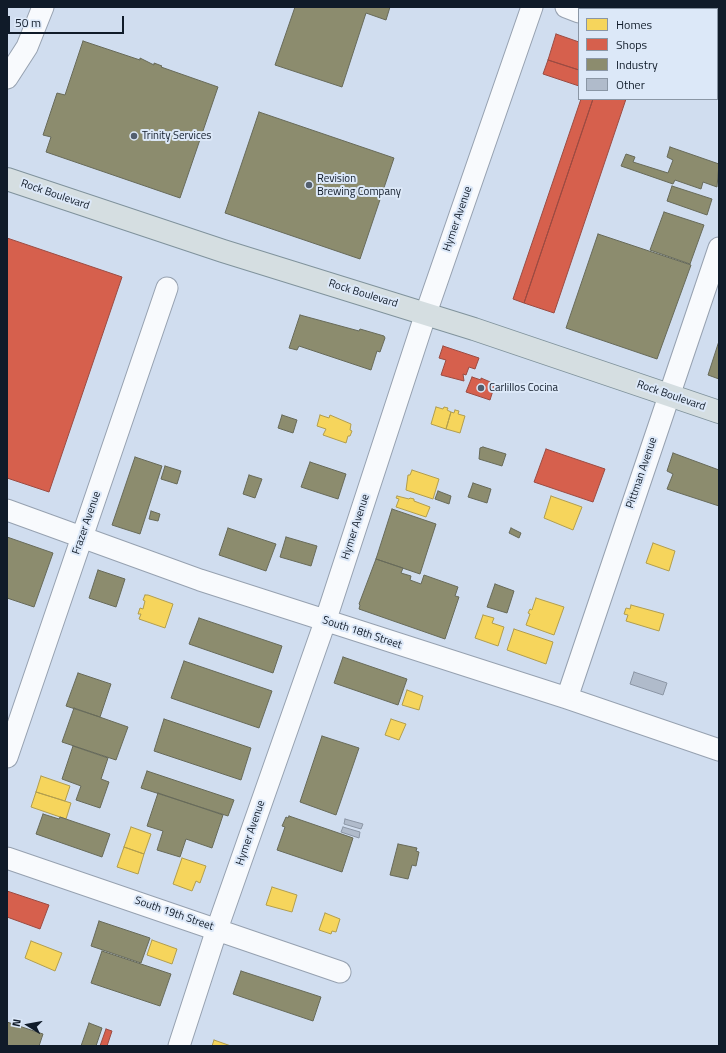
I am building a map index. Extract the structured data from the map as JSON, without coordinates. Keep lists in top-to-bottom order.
{
  "streets": {
    "main road": ["Rock Boulevard"],
    "street": [
      "Hymer Avenue",
      "Pittman Avenue",
      "Frazer Avenue",
      "South 18th Street",
      "South 19th Street"
    ]
  },
  "crossings": [
    ["Rock Boulevard", "Hymer Avenue"],
    ["Rock Boulevard", "Pittman Avenue"],
    ["Hymer Avenue", "South 18th Street"],
    ["Hymer Avenue", "South 19th Street"],
    ["Pittman Avenue", "South 18th Street"],
    ["Frazer Avenue", "South 18th Street"]
  ],
  "places": ["Trinity Services", "Revision Brewing Company", "Carlillos Cocina"],
  "legend": [
    "Homes",
    "Shops",
    "Industry",
    "Other"
  ],
  "scale_bar": "50 m",
  "north": "left"
}
